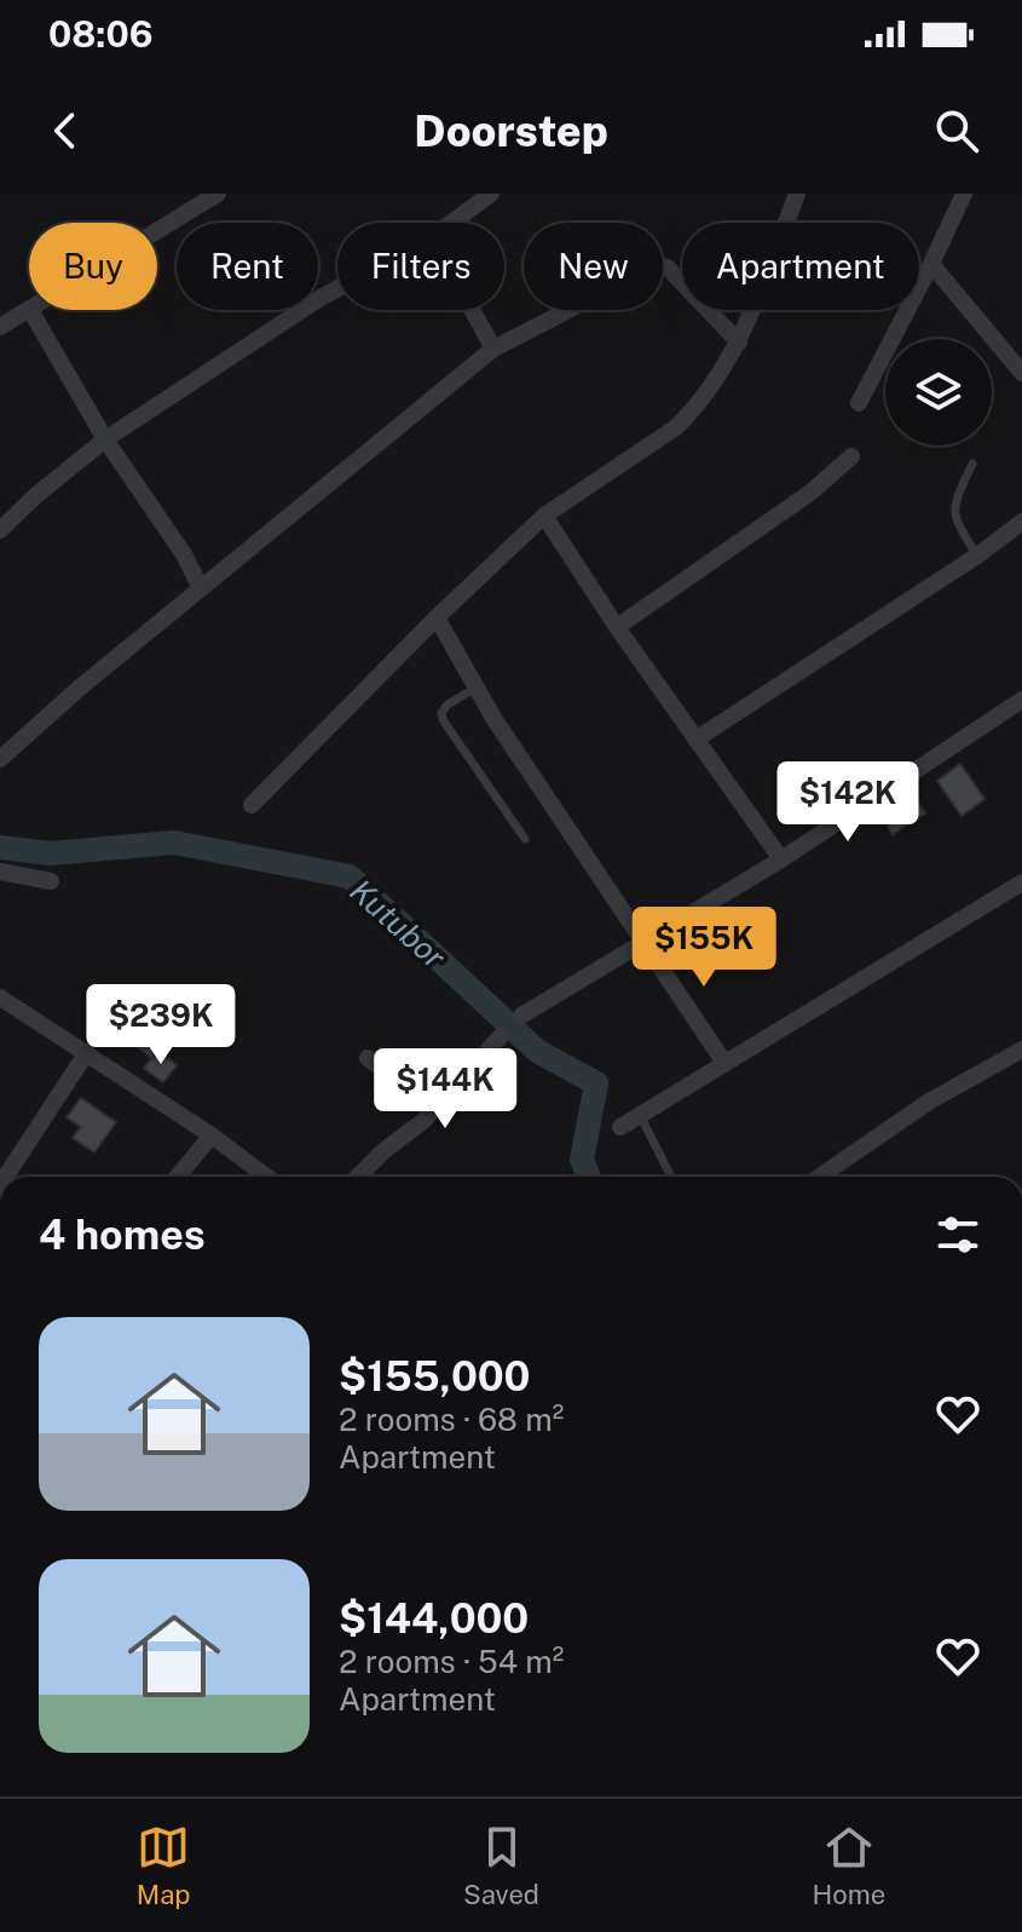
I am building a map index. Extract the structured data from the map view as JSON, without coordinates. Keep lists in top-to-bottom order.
{
  "water": ["Kutubor"],
  "page": {
    "status": "08:06",
    "header": "Doorstep",
    "chip": [
      "Buy",
      "Rent",
      "Filters",
      "New",
      "Apartment"
    ],
    "price": [
      "$142K",
      "$155K",
      "$239K",
      "$144K"
    ],
    "heading": "4 homes",
    "list": [
      {
        "name": "$155,000",
        "note": "2 rooms · 68 m² · Apartment"
      },
      {
        "name": "$144,000",
        "note": "2 rooms · 54 m² · Apartment"
      }
    ],
    "tabs": ["Map", "Saved", "Home"]
  }
}
